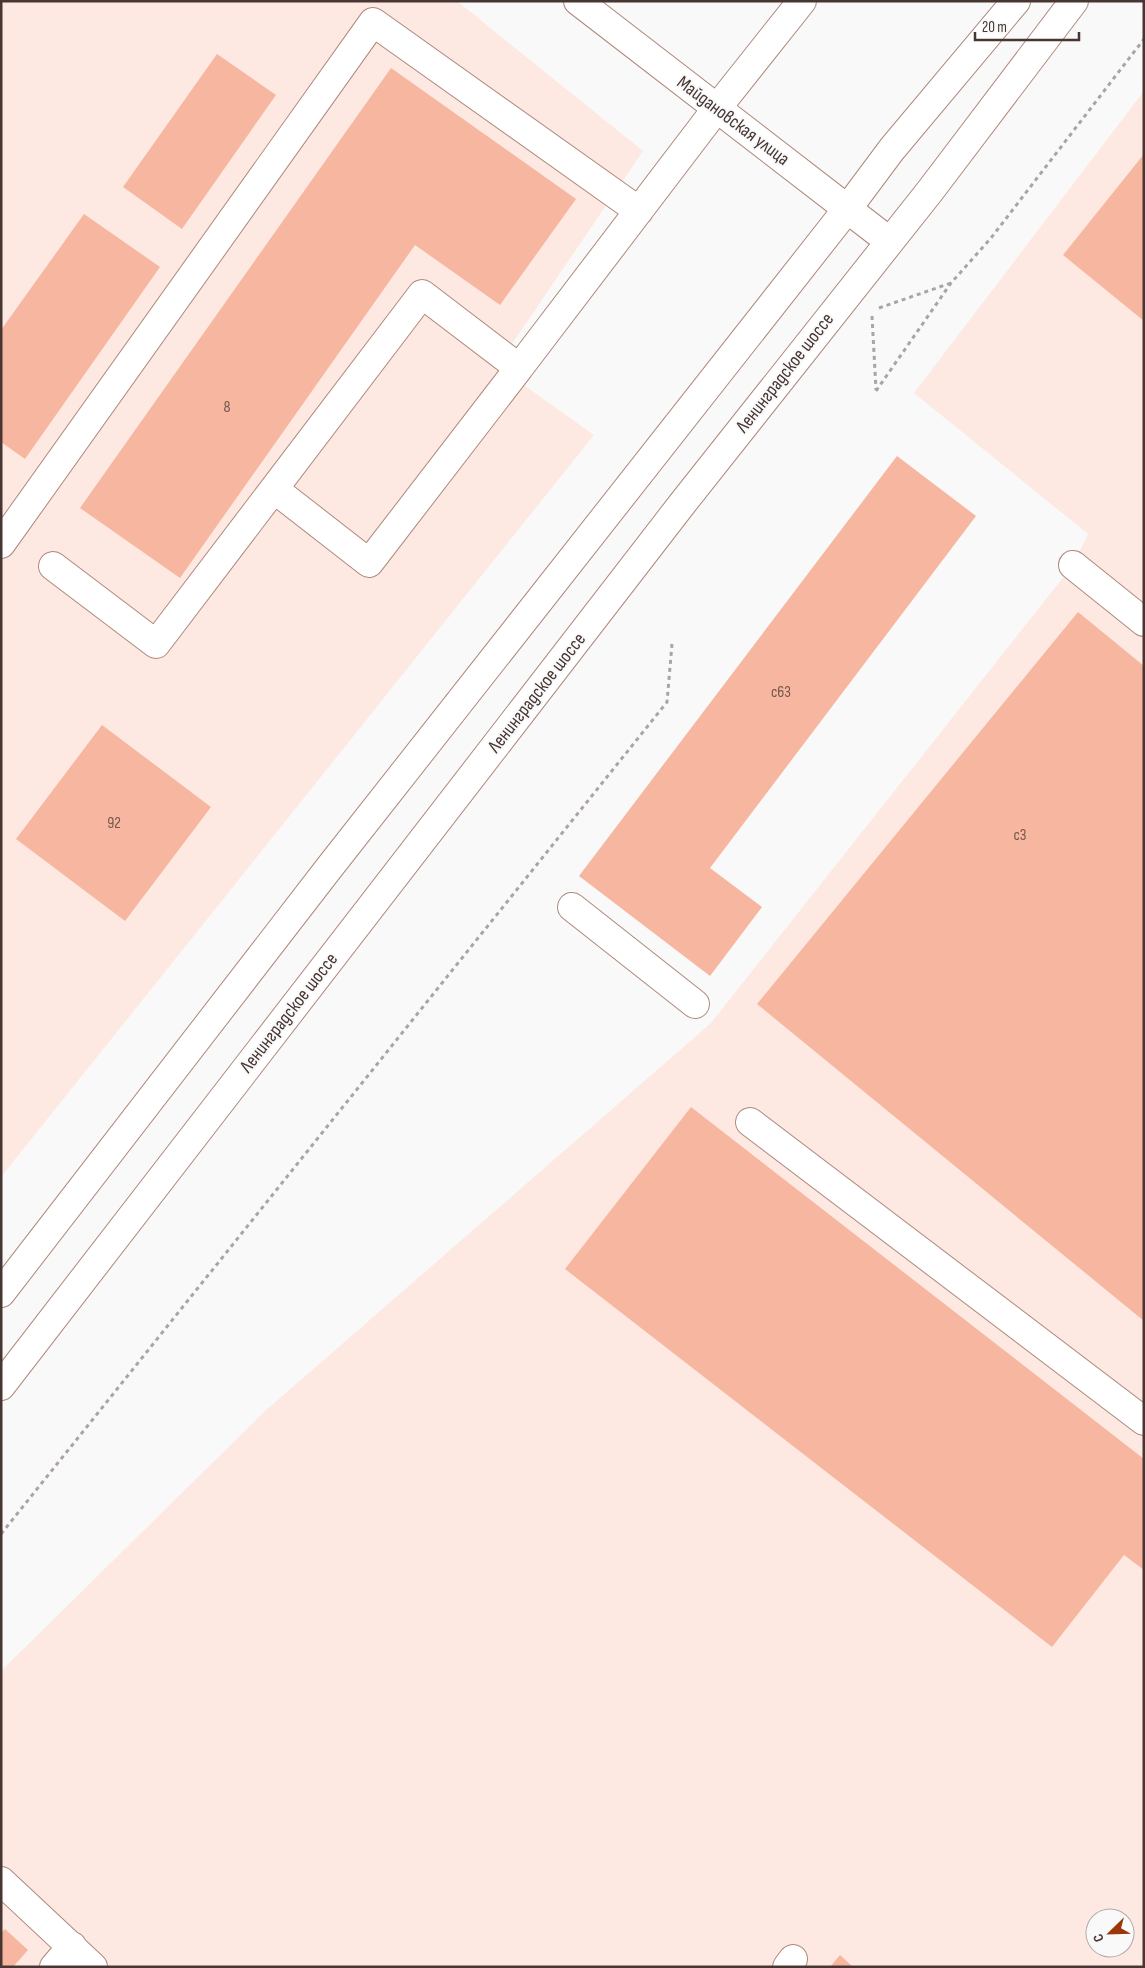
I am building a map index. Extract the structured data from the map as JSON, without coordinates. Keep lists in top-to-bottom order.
{
  "streets": {
    "main road": ["Майдановская улица", "Ленинградское шоссе"]
  },
  "crossings": [
    ["Майдановская улица", "Ленинградское шоссе"]
  ],
  "house_numbers": [
    "8",
    "с63",
    "92",
    "с3"
  ],
  "scale_bar": "20 m",
  "north": "bottom left"
}
